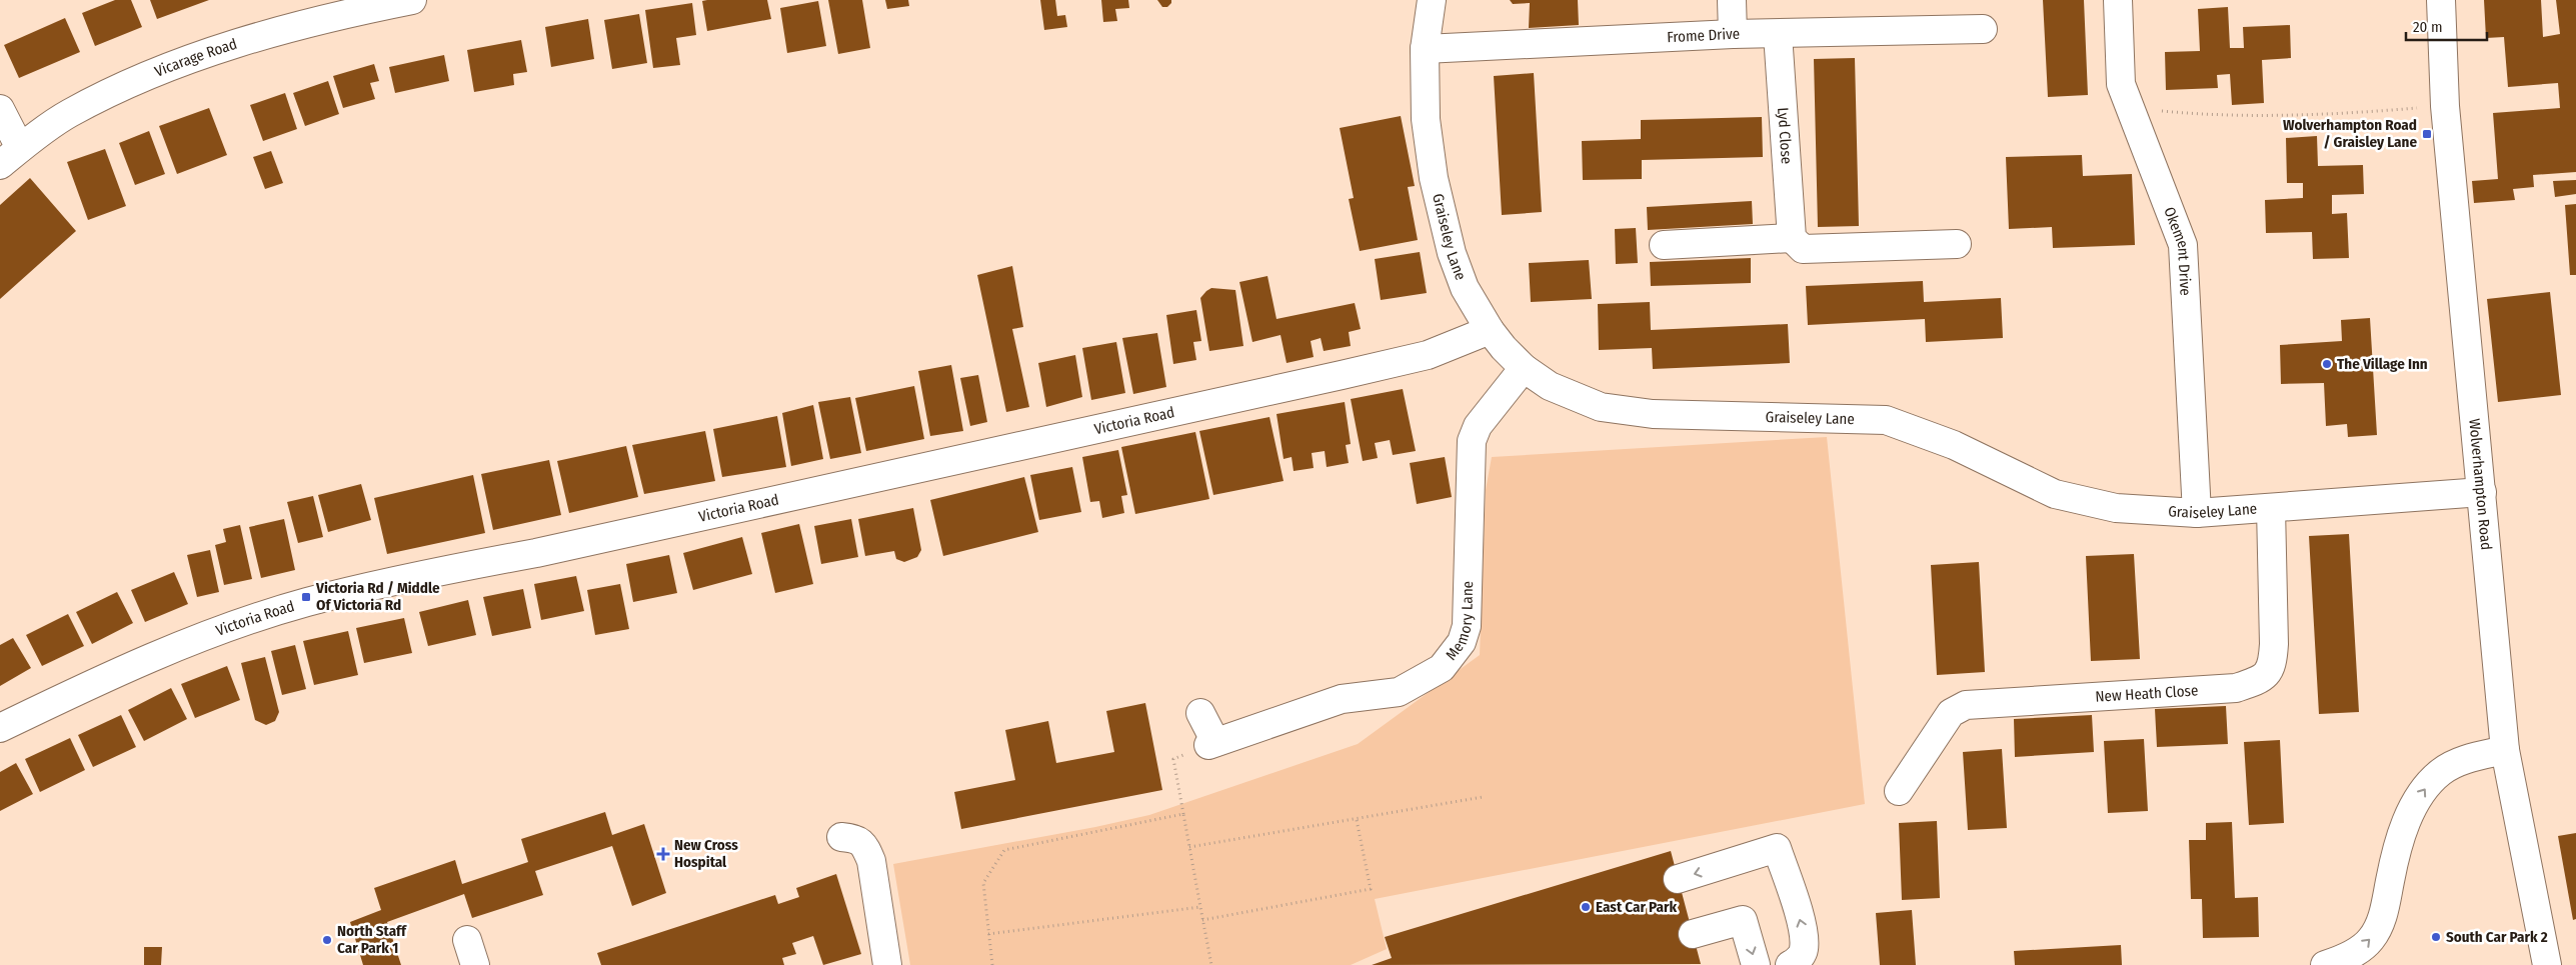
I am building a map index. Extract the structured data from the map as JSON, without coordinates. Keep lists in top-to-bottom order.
{
  "streets": {
    "street": [
      "Frome Drive",
      "Vicarage Road",
      "Lyd Close",
      "Graiseley Lane",
      "Okement Drive",
      "Victoria Road",
      "Wolverhampton Road",
      "Memory Lane",
      "New Heath Close"
    ]
  },
  "crossings": [
    ["Frome Drive", "Lyd Close"],
    ["Frome Drive", "Graiseley Lane"],
    ["Graiseley Lane", "Okement Drive"],
    ["Graiseley Lane", "Victoria Road"],
    ["Graiseley Lane", "Wolverhampton Road"],
    ["Graiseley Lane", "Memory Lane"],
    ["Graiseley Lane", "New Heath Close"]
  ],
  "places": {
    "transit": ["Wolverhampton Road / Graisley Lane", "Victoria Rd / Middle Of Victoria Rd"],
    "other": [
      "The Village Inn",
      "East Car Park",
      "South Car Park 2",
      "North Staff Car Park 1"
    ],
    "health": ["New Cross Hospital"]
  },
  "scale_bar": "20 m"
}
